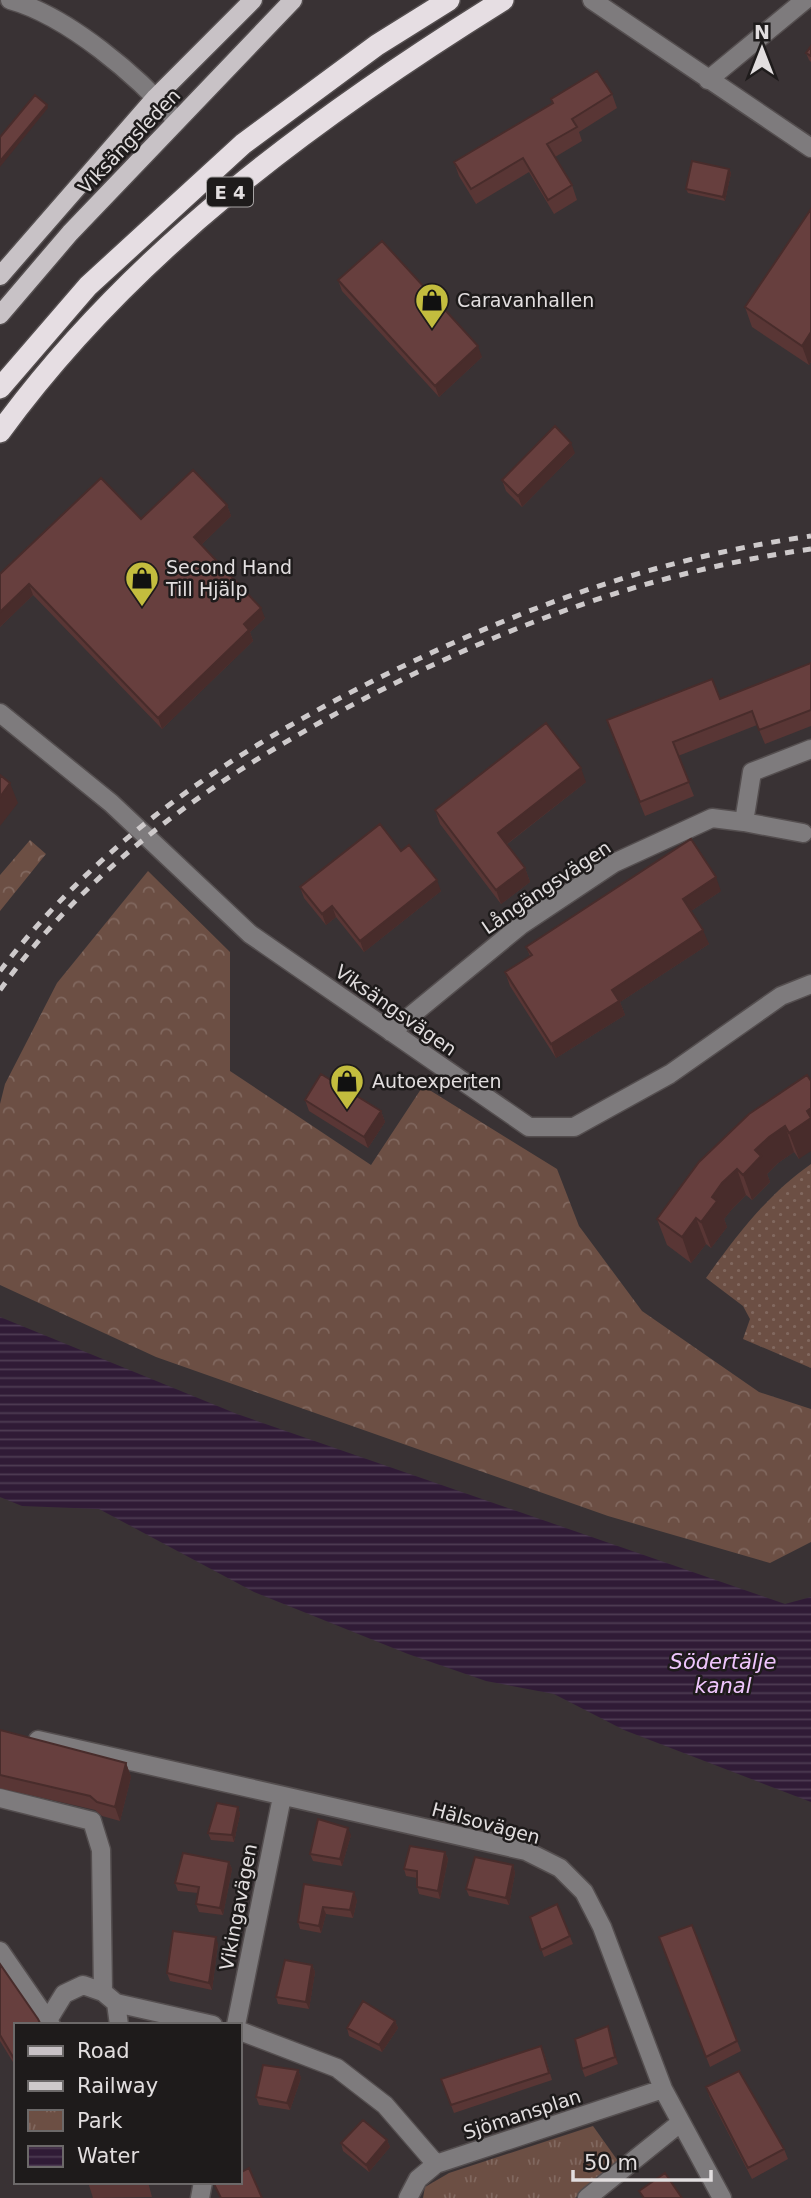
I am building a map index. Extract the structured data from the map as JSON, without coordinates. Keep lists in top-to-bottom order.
{
  "streets": {
    "highway": ["E 4"],
    "main road": ["Viksängsleden"],
    "street": [
      "Långängsvägen",
      "Viksängsvägen",
      "Hälsovägen",
      "Vikingavägen",
      "Sjömansplan"
    ]
  },
  "crossings": [
    ["Långängsvägen", "Viksängsvägen"],
    ["Hälsovägen", "Vikingavägen"],
    ["Hälsovägen", "Sjömansplan"]
  ],
  "water": ["Södertälje kanal"],
  "places": {
    "shop": ["Caravanhallen", "Second Hand Till Hjälp", "Autoexperten"]
  },
  "legend": [
    "Road",
    "Railway",
    "Park",
    "Water"
  ],
  "scale_bar": "50 m",
  "north": "top"
}
